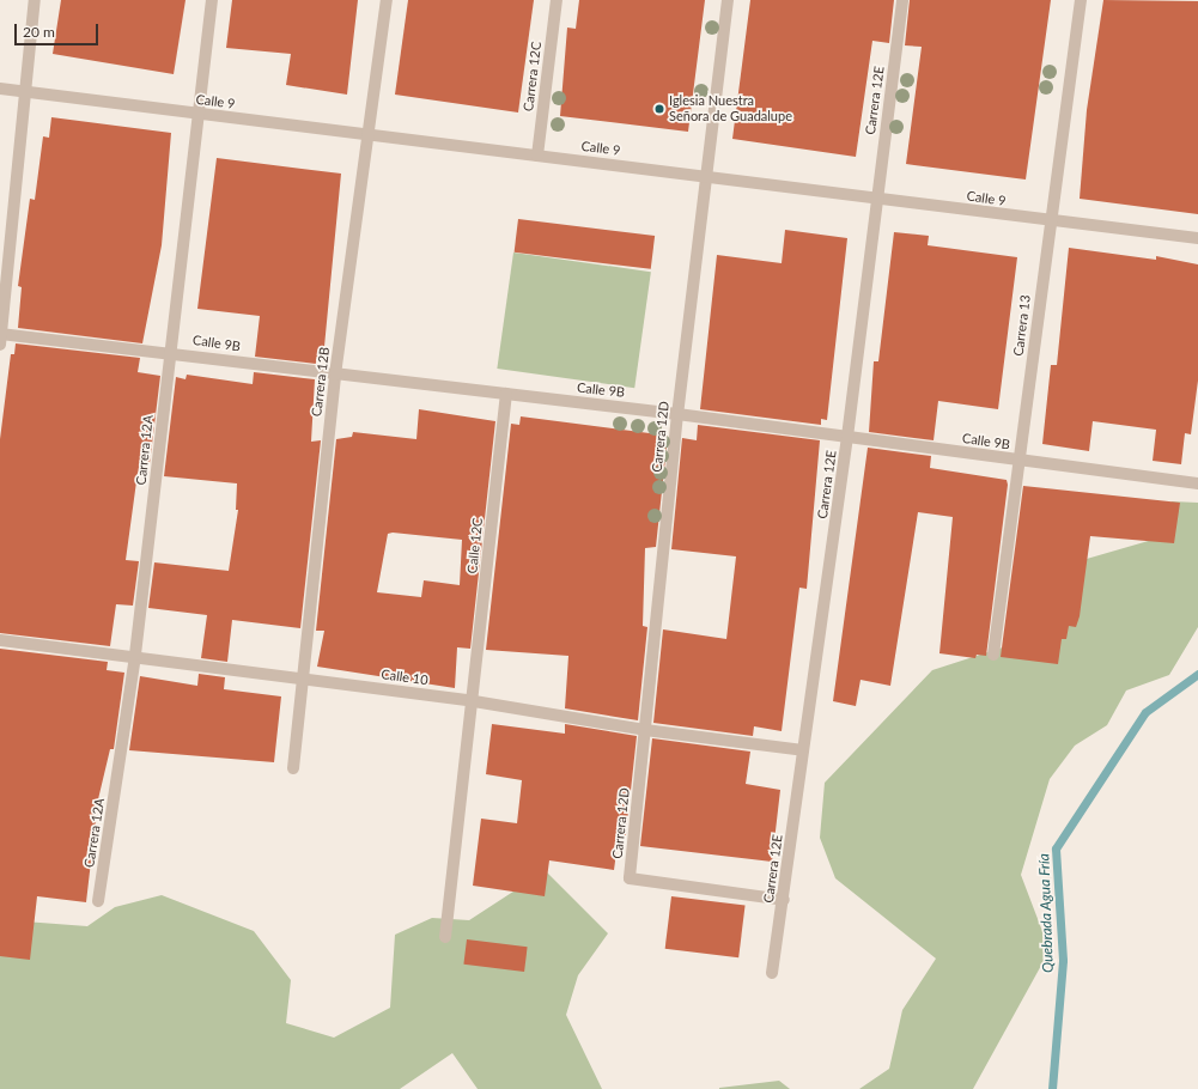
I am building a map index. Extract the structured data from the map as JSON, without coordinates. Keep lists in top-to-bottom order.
{
  "streets": {
    "street": [
      "Carrera 12C",
      "Carrera 12E",
      "Calle 9",
      "Carrera 13",
      "Calle 9B",
      "Carrera 12B",
      "Carrera 12D",
      "Carrera 12A",
      "Calle 12C",
      "Calle 10"
    ]
  },
  "crossings": [
    ["Carrera 12C", "Calle 9"],
    ["Carrera 12E", "Calle 9"],
    ["Carrera 12E", "Calle 9B"],
    ["Carrera 12E", "Carrera 12D"],
    ["Carrera 12E", "Calle 10"],
    ["Calle 9", "Carrera 13"],
    ["Calle 9", "Carrera 12B"],
    ["Calle 9", "Carrera 12D"],
    ["Calle 9", "Carrera 12A"],
    ["Carrera 13", "Calle 9B"],
    ["Calle 9B", "Carrera 12B"],
    ["Calle 9B", "Carrera 12D"],
    ["Calle 9B", "Carrera 12A"],
    ["Calle 9B", "Calle 12C"],
    ["Carrera 12B", "Calle 10"],
    ["Carrera 12D", "Calle 10"],
    ["Carrera 12A", "Calle 10"],
    ["Calle 12C", "Calle 10"]
  ],
  "water": ["Quebrada Agua Fría"],
  "places": ["Iglesia Nuestra Señora de Guadalupe"],
  "scale_bar": "20 m"
}
